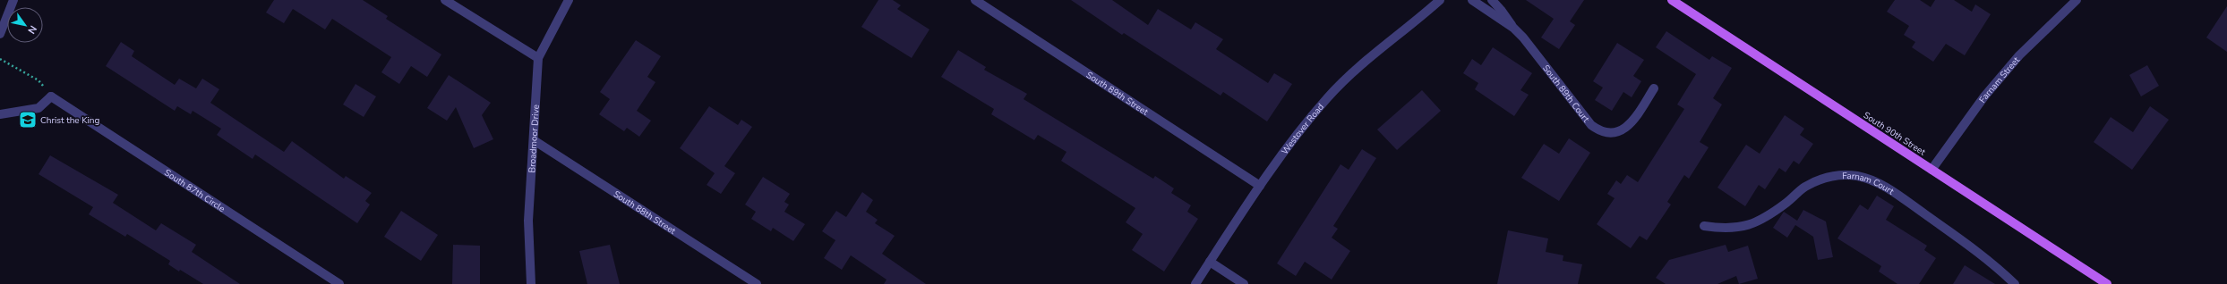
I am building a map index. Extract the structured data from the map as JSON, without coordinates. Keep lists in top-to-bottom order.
{
  "streets": {
    "main road": ["South 90th Street"],
    "street": [
      "Farnam Street",
      "South 89th Street",
      "South 89th Court",
      "Westover Road",
      "Broadmoor Drive",
      "Farnam Court",
      "South 87th Circle",
      "South 88th Street"
    ]
  },
  "crossings": [
    ["Farnam Street", "South 90th Street"],
    ["South 89th Street", "Westover Road"],
    ["Broadmoor Drive", "South 88th Street"]
  ],
  "places": {
    "school or university": ["Christ the King"]
  },
  "north": "bottom right"
}
